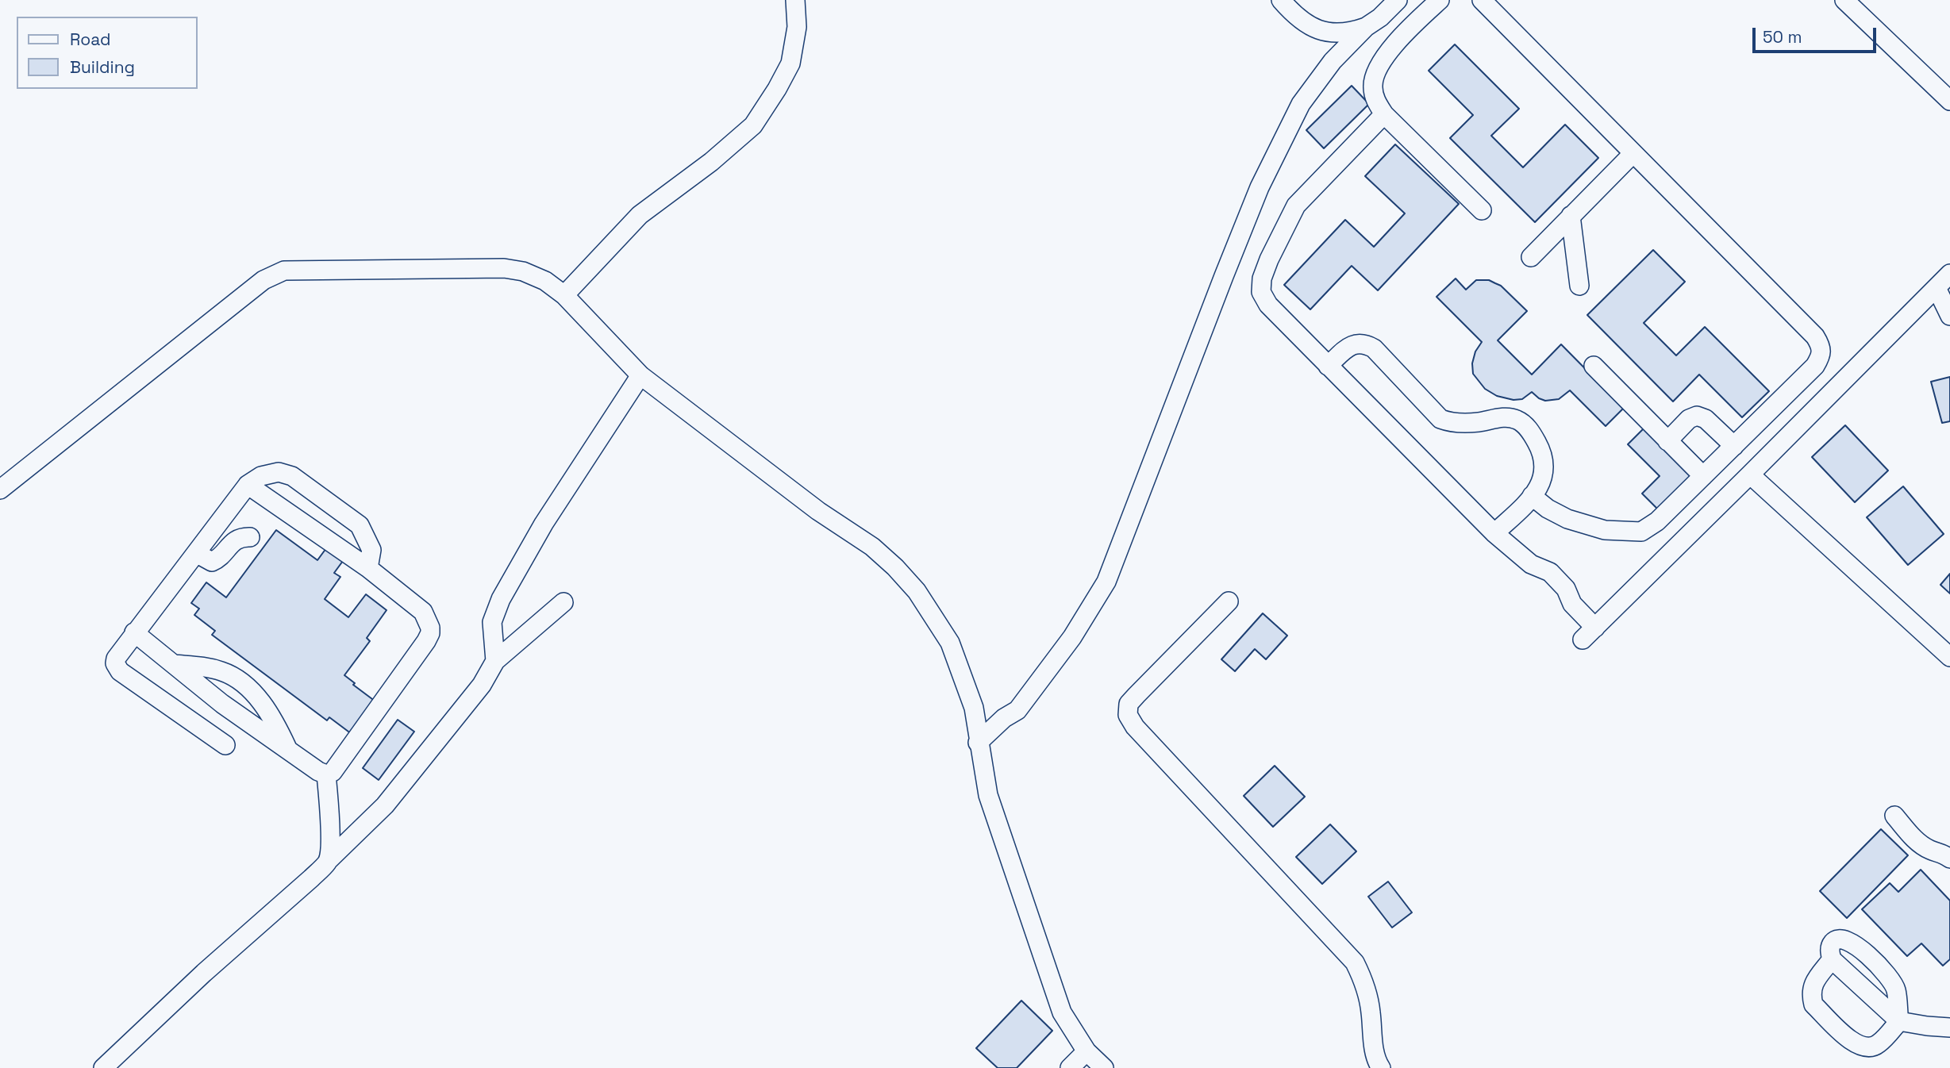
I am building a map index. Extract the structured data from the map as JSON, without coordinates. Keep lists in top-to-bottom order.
{
  "legend": ["Road", "Building"],
  "scale_bar": "50 m"
}
